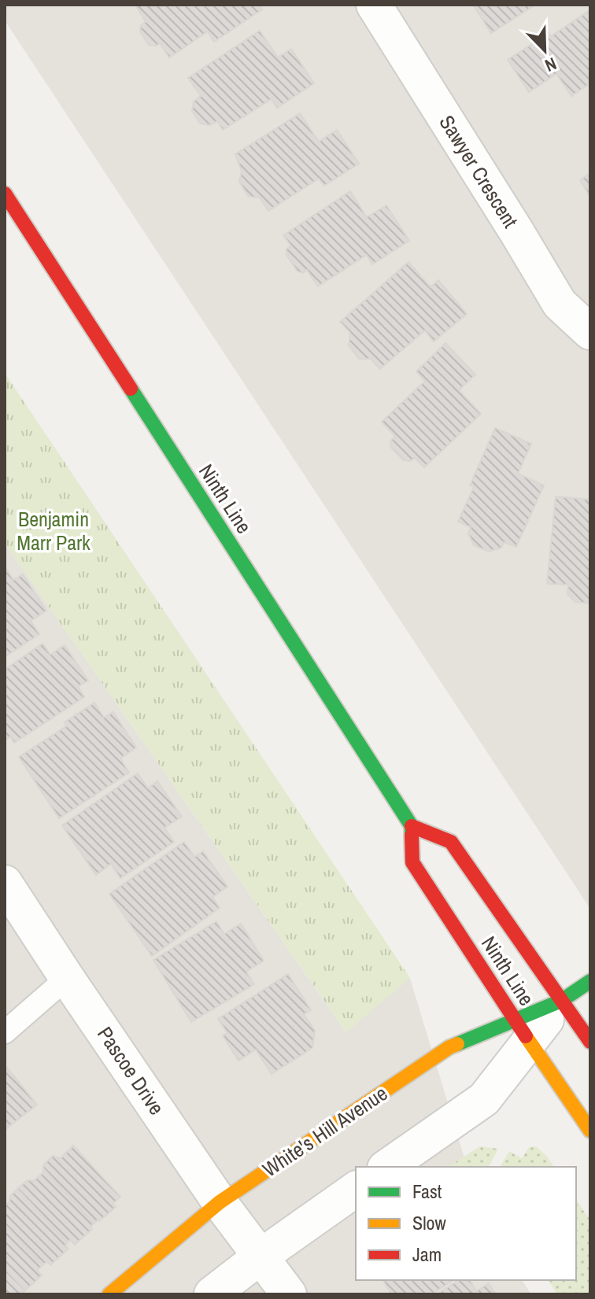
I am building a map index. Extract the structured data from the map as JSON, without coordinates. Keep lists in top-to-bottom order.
{
  "streets": {
    "main road": ["Ninth Line", "White's Hill Avenue"],
    "street": ["Sawyer Crescent", "Pascoe Drive"]
  },
  "crossings": [
    ["Ninth Line", "White's Hill Avenue"],
    ["Pascoe Drive", "White's Hill Avenue"]
  ],
  "parks": ["Benjamin Marr Park"],
  "legend": ["Fast", "Slow", "Jam"],
  "north": "bottom right"
}
